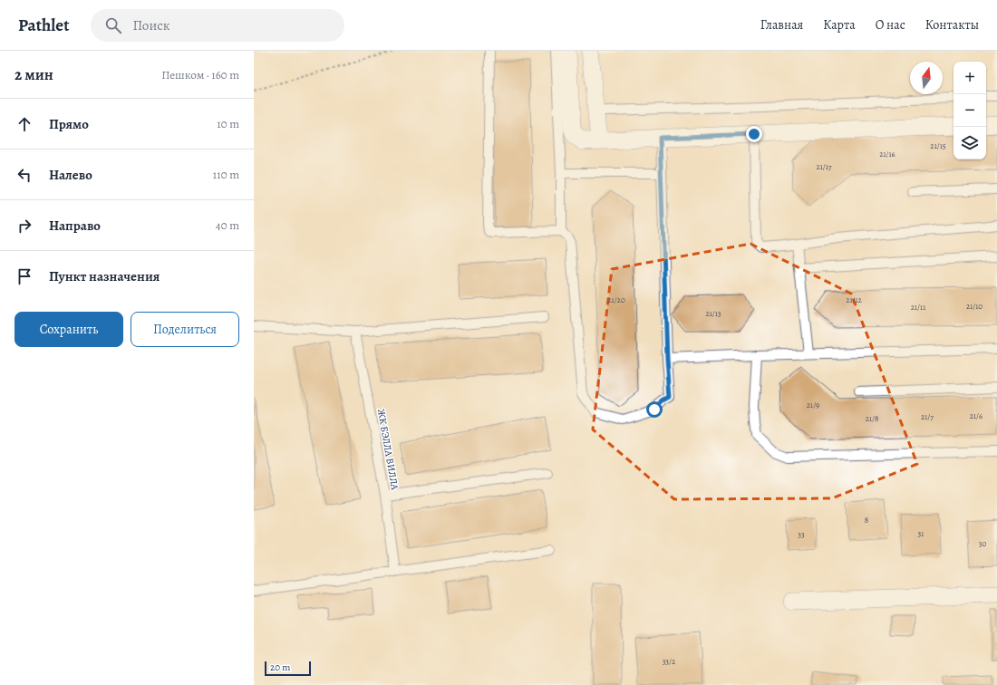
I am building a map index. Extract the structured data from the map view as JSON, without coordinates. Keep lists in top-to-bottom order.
{
  "streets": {
    "lane": ["ЖК БЭЛЛА ВИЛЛА"]
  },
  "house_numbers": [
    "21/15",
    "21/16",
    "21/17",
    "21/20",
    "21/12",
    "21/10",
    "21/11",
    "21/13",
    "21/9",
    "21/6",
    "21/7",
    "21/8",
    "8",
    "31",
    "33",
    "30",
    "33/2"
  ],
  "scale_bar": "20 m",
  "north": "top",
  "page": {
    "header": "Pathlet",
    "search": "Поиск",
    "nav": [
      "Главная",
      "Карта",
      "О нас",
      "Контакты"
    ],
    "heading": ["2 мин", "Пешком · 160 m"],
    "map_buttons": ["+", "−"],
    "list": [
      ["Прямо", "10 m"],
      ["Налево", "110 m"],
      ["Направо", "40 m"],
      "Пункт назначения"
    ],
    "buttons": ["Сохранить", "Поделиться"],
    "scale": "20 m"
  }
}
